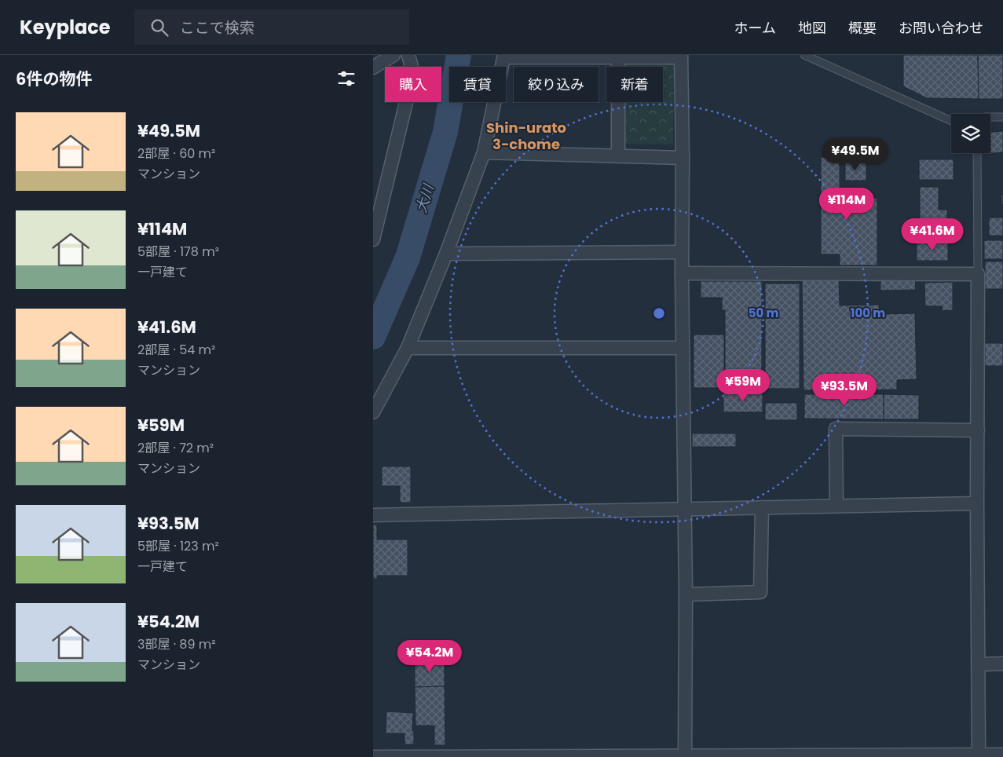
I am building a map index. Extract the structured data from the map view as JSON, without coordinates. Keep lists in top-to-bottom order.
{
  "districts": ["Shin-urato 3-chome"],
  "water": ["大川"],
  "page": {
    "header": "Keyplace",
    "search": "ここで検索",
    "nav": [
      "ホーム",
      "地図",
      "概要",
      "お問い合わせ"
    ],
    "heading": "6件の物件",
    "chip": [
      "購入",
      "賃貸",
      "絞り込み",
      "新着"
    ],
    "list": [
      {
        "name": "¥49.5M",
        "note": "2部屋 · 60 m² · マンション"
      },
      {
        "name": "¥114M",
        "note": "5部屋 · 178 m² · 一戸建て"
      },
      {
        "name": "¥41.6M",
        "note": "2部屋 · 54 m² · マンション"
      },
      {
        "name": "¥59M",
        "note": "2部屋 · 72 m² · マンション"
      },
      {
        "name": "¥93.5M",
        "note": "5部屋 · 123 m² · 一戸建て"
      },
      {
        "name": "¥54.2M",
        "note": "3部屋 · 89 m² · マンション"
      }
    ],
    "price": [
      "¥49.5M",
      "¥114M",
      "¥41.6M",
      "¥59M",
      "¥93.5M",
      "¥54.2M"
    ]
  },
  "rings": ["50 m", "100 m"]
}
